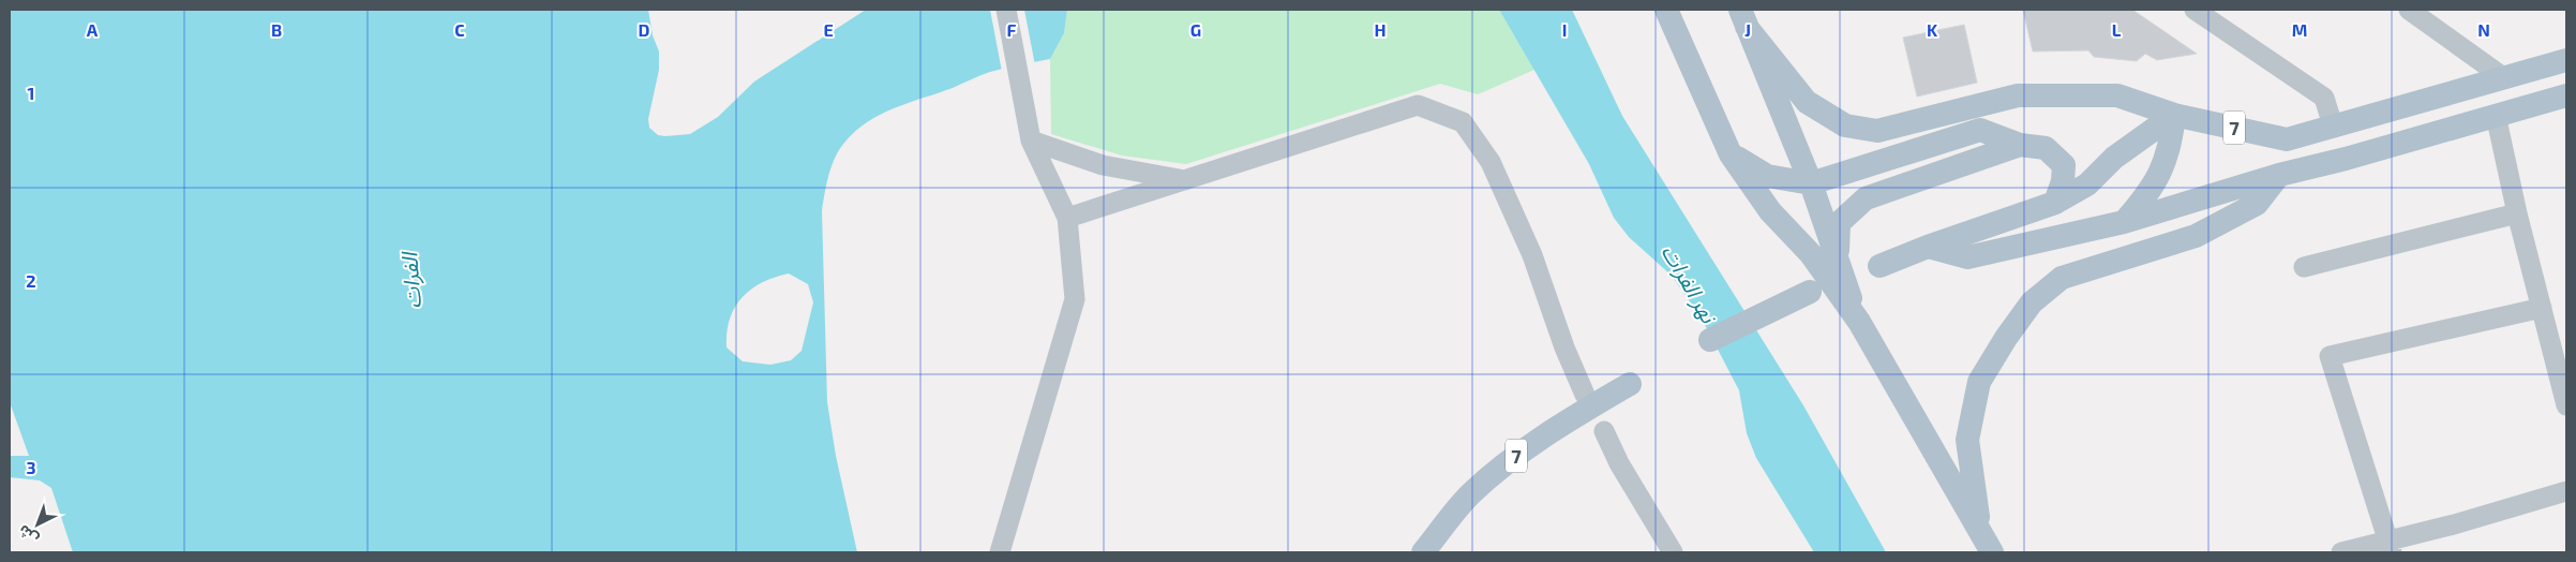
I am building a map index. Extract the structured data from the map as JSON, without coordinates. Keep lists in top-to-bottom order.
{
  "streets": {
    "main road": ["7"]
  },
  "water": ["الفرات", "نهر الفرات"],
  "north": "bottom left",
  "grid": {
    "columns": [
      "A",
      "B",
      "C",
      "D",
      "E",
      "F",
      "G",
      "H",
      "I",
      "J",
      "K",
      "L",
      "M",
      "N"
    ],
    "rows": ["1", "2", "3"]
  }
}
